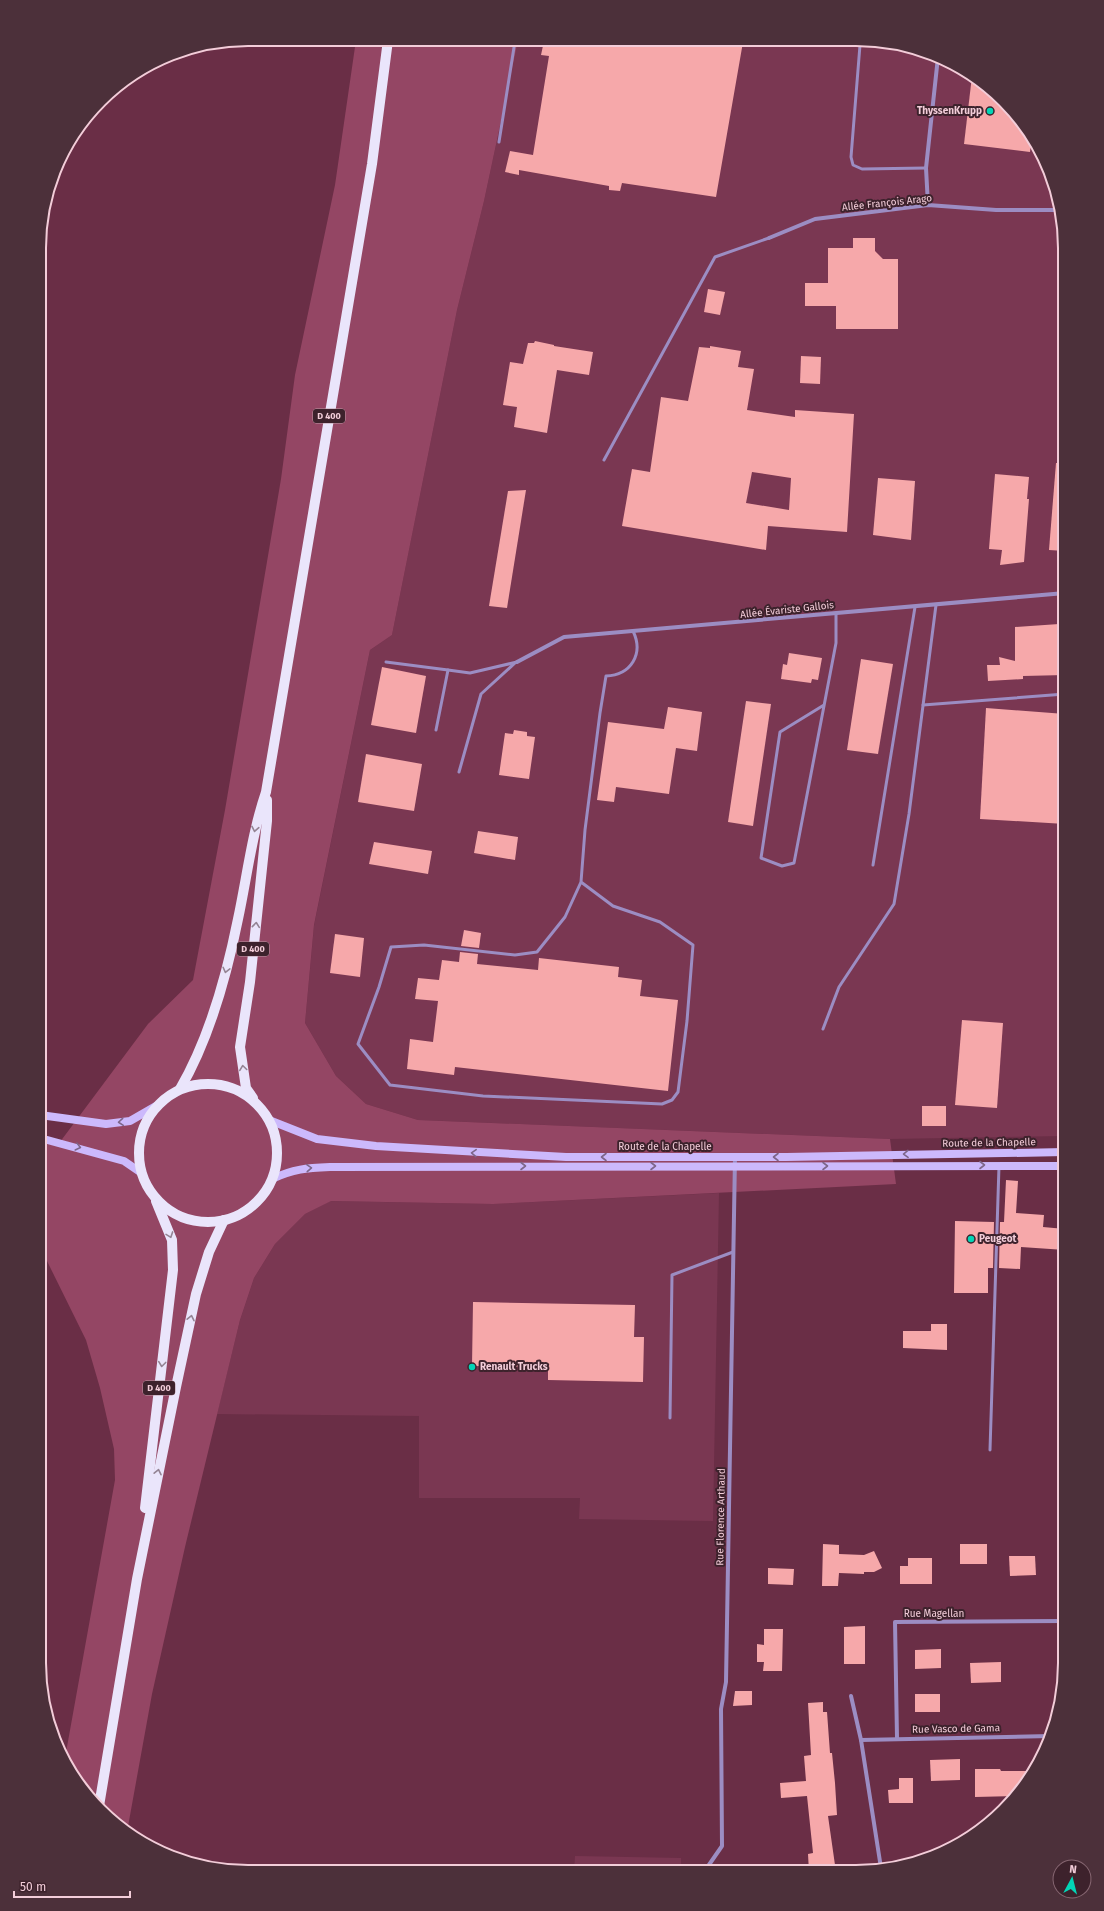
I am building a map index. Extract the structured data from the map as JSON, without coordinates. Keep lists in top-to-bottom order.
{
  "streets": {
    "main road": ["D 400", "Route de la Chapelle"],
    "street": [
      "Allée François Arago",
      "Allée Évariste Gallois",
      "Rue Florence Arthaud",
      "Rue Magellan",
      "Rue Vasco de Gama"
    ]
  },
  "crossings": [
    ["D 400", "Route de la Chapelle"],
    ["Route de la Chapelle", "Rue Florence Arthaud"],
    ["Rue Magellan", "Rue Vasco de Gama"]
  ],
  "places": ["ThyssenKrupp", "Peugeot", "Renault Trucks"],
  "scale_bar": "50 m",
  "north": "top"
}
